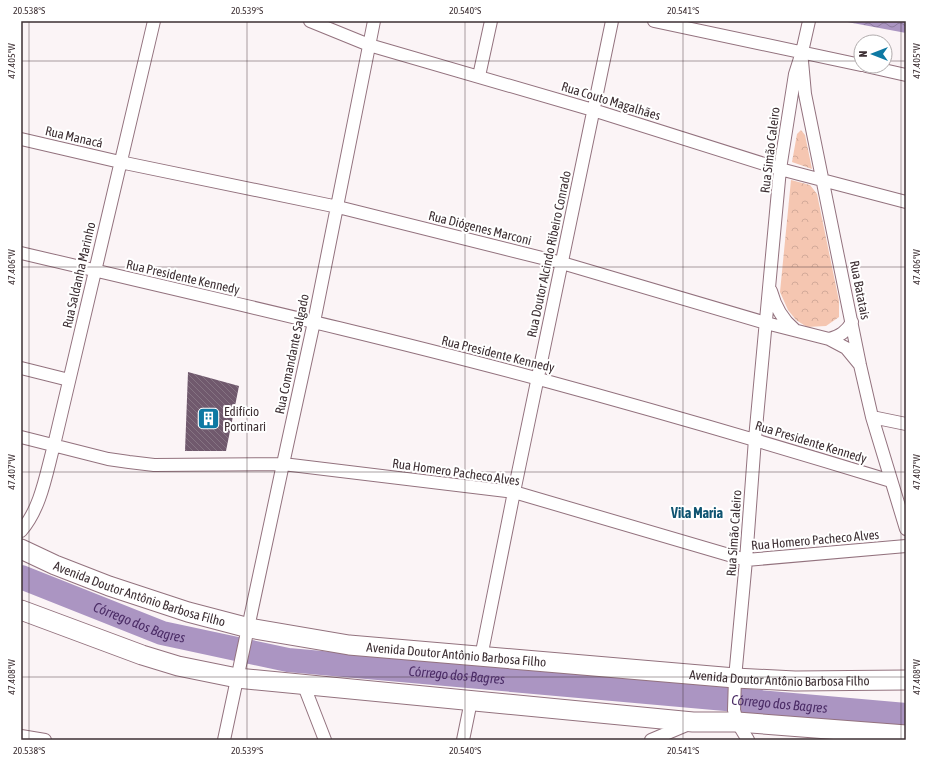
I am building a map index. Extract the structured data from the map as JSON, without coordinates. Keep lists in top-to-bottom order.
{
  "streets": {
    "main road": ["Avenida Doutor Antônio Barbosa Filho"],
    "street": [
      "Rua Couto Magalhães",
      "Rua Manacá",
      "Rua Simão Caleiro",
      "Rua Diógenes Marconi",
      "Rua Doutor Alcindo Ribeiro Conrado",
      "Rua Saldanha Marinho",
      "Rua Presidente Kennedy",
      "Rua Batatais",
      "Rua Comandante Salgado",
      "Rua Homero Pacheco Alves"
    ]
  },
  "crossings": [
    ["Rua Couto Magalhães", "Rua Simão Caleiro"],
    ["Rua Couto Magalhães", "Rua Doutor Alcindo Ribeiro Conrado"],
    ["Rua Couto Magalhães", "Rua Batatais"],
    ["Rua Couto Magalhães", "Rua Comandante Salgado"],
    ["Rua Manacá", "Rua Diógenes Marconi"],
    ["Rua Manacá", "Rua Saldanha Marinho"],
    ["Rua Simão Caleiro", "Rua Diógenes Marconi"],
    ["Rua Simão Caleiro", "Rua Presidente Kennedy"],
    ["Rua Simão Caleiro", "Rua Batatais"],
    ["Rua Simão Caleiro", "Rua Homero Pacheco Alves"],
    ["Rua Simão Caleiro", "Avenida Doutor Antônio Barbosa Filho"],
    ["Rua Diógenes Marconi", "Rua Doutor Alcindo Ribeiro Conrado"],
    ["Rua Diógenes Marconi", "Rua Saldanha Marinho"],
    ["Rua Diógenes Marconi", "Rua Batatais"],
    ["Rua Diógenes Marconi", "Rua Comandante Salgado"],
    ["Rua Doutor Alcindo Ribeiro Conrado", "Rua Presidente Kennedy"],
    ["Rua Doutor Alcindo Ribeiro Conrado", "Rua Homero Pacheco Alves"],
    ["Rua Doutor Alcindo Ribeiro Conrado", "Avenida Doutor Antônio Barbosa Filho"],
    ["Rua Saldanha Marinho", "Rua Presidente Kennedy"],
    ["Rua Saldanha Marinho", "Rua Homero Pacheco Alves"],
    ["Rua Presidente Kennedy", "Rua Batatais"],
    ["Rua Presidente Kennedy", "Rua Comandante Salgado"],
    ["Rua Comandante Salgado", "Rua Homero Pacheco Alves"],
    ["Rua Comandante Salgado", "Avenida Doutor Antônio Barbosa Filho"]
  ],
  "districts": ["Vila Maria"],
  "water": ["Córrego dos Bagres"],
  "places": {
    "building": ["Edifício Portinari"]
  },
  "north": "left",
  "coordinates": [
    "20.538°S",
    "20.539°S",
    "20.540°S",
    "20.541°S",
    "47.405°W",
    "47.406°W",
    "47.407°W",
    "47.408°W"
  ]
}
